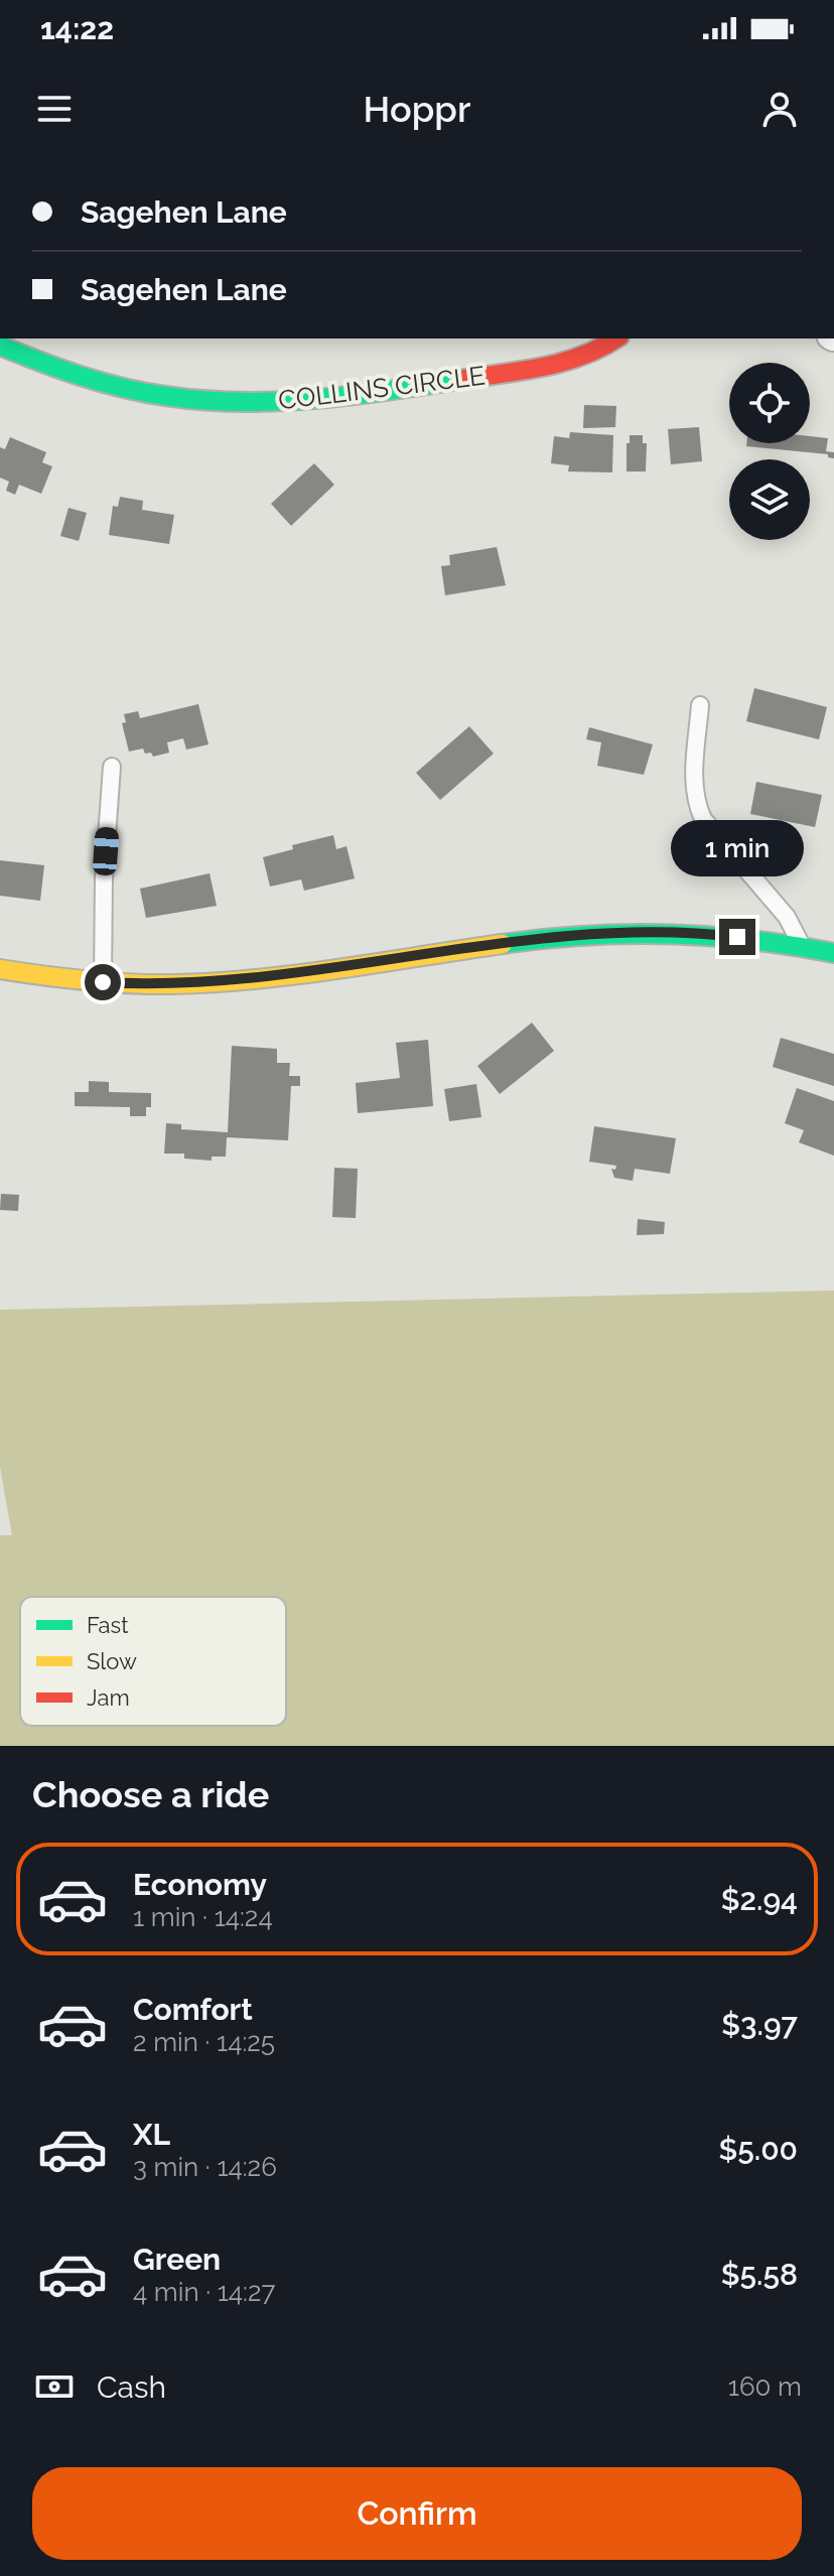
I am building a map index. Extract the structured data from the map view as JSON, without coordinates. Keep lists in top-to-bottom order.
{
  "streets": {
    "street": ["COLLINS CIRCLE"]
  },
  "legend": ["Fast", "Slow", "Jam"],
  "page": {
    "status": "14:22",
    "header": "Hoppr",
    "banner": ["Sagehen Lane", "Sagehen Lane"],
    "bubble": "1 min",
    "heading": "Choose a ride",
    "list": [
      {
        "name": "Economy",
        "note": "1 min · 14:24",
        "value": "$2.94"
      },
      {
        "name": "Comfort",
        "note": "2 min · 14:25",
        "value": "$3.97"
      },
      {
        "name": "XL",
        "note": "3 min · 14:26",
        "value": "$5.00"
      },
      {
        "name": "Green",
        "note": "4 min · 14:27",
        "value": "$5.58"
      }
    ],
    "pay": ["Cash", "160 m"],
    "buttons": "Confirm"
  }
}
